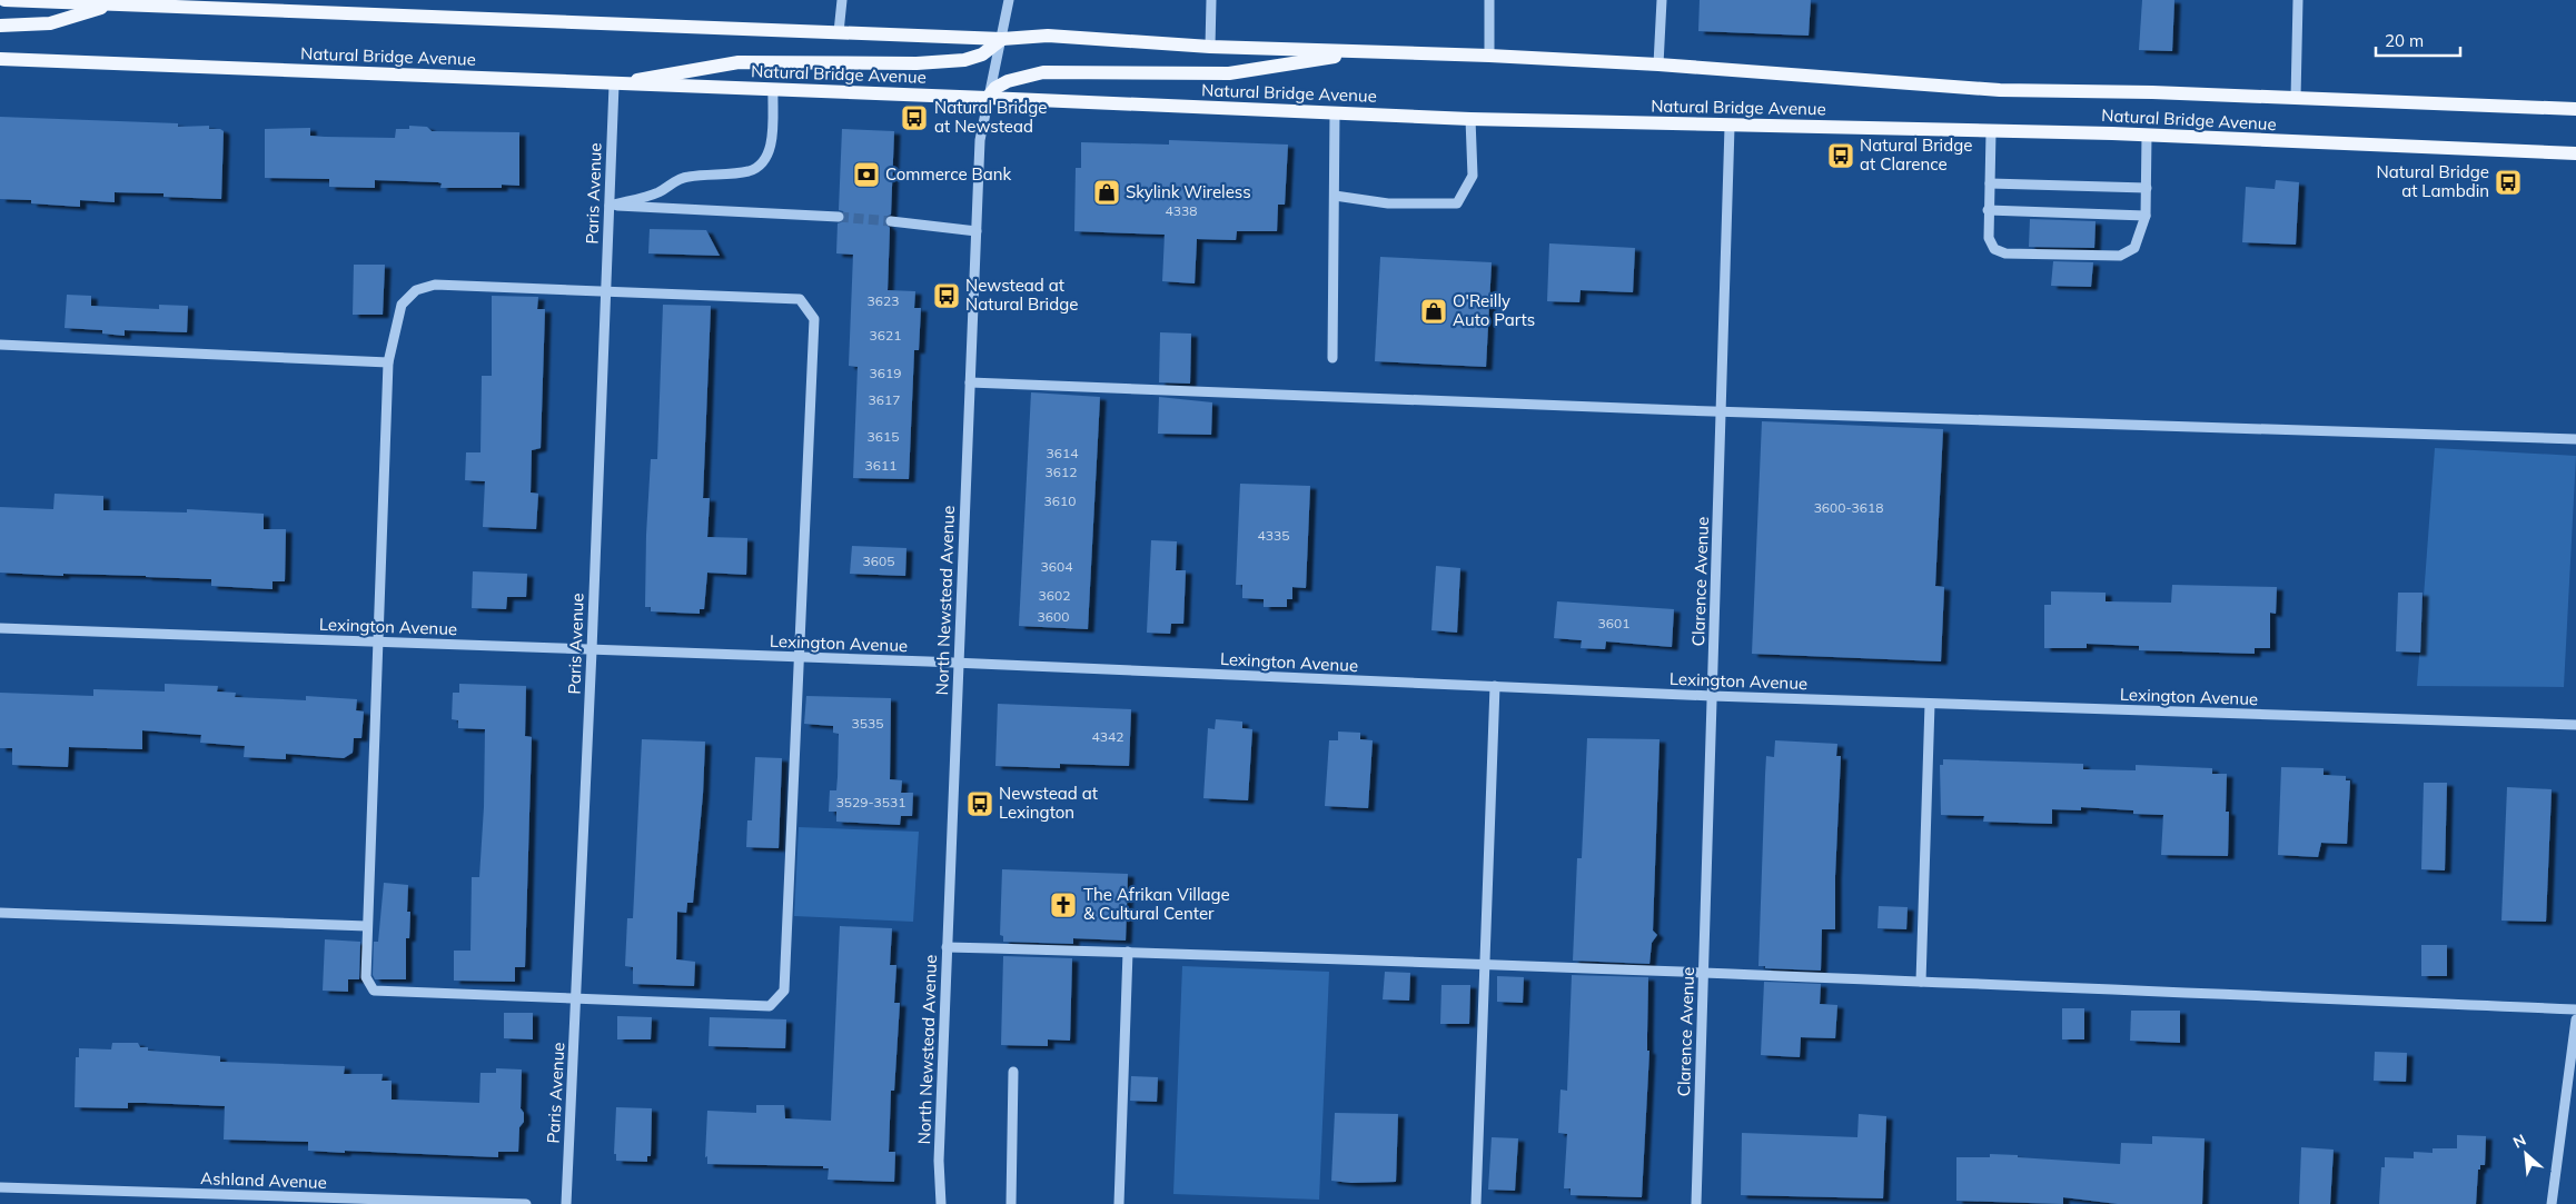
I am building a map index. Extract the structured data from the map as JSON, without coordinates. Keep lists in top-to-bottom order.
{
  "streets": {
    "main road": ["Natural Bridge Avenue"],
    "street": [
      "Paris Avenue",
      "Clarence Avenue",
      "North Newstead Avenue",
      "Lexington Avenue",
      "Ashland Avenue"
    ]
  },
  "crossings": [
    ["Natural Bridge Avenue", "Paris Avenue"],
    ["Natural Bridge Avenue", "Clarence Avenue"],
    ["Natural Bridge Avenue", "North Newstead Avenue"],
    ["Paris Avenue", "Lexington Avenue"],
    ["Clarence Avenue", "Lexington Avenue"],
    ["North Newstead Avenue", "Lexington Avenue"]
  ],
  "places": {
    "bus stop": [
      "Natural Bridge at Newstead",
      "Natural Bridge at Clarence",
      "Natural Bridge at Lambdin",
      "Newstead at Natural Bridge",
      "Newstead at Lexington"
    ],
    "bank": ["Commerce Bank"],
    "shop": ["Skylink Wireless", "O'Reilly Auto Parts"],
    "church": ["The Afrikan Village & Cultural Center"]
  },
  "house_numbers": [
    "4338",
    "3623",
    "3621",
    "3619",
    "3617",
    "3615",
    "3614",
    "3611",
    "3612",
    "3610",
    "3600-3618",
    "4335",
    "3605",
    "3604",
    "3602",
    "3600",
    "3601",
    "3535",
    "4342",
    "3529-3531"
  ],
  "scale_bar": "20 m",
  "north": "top left"
}
